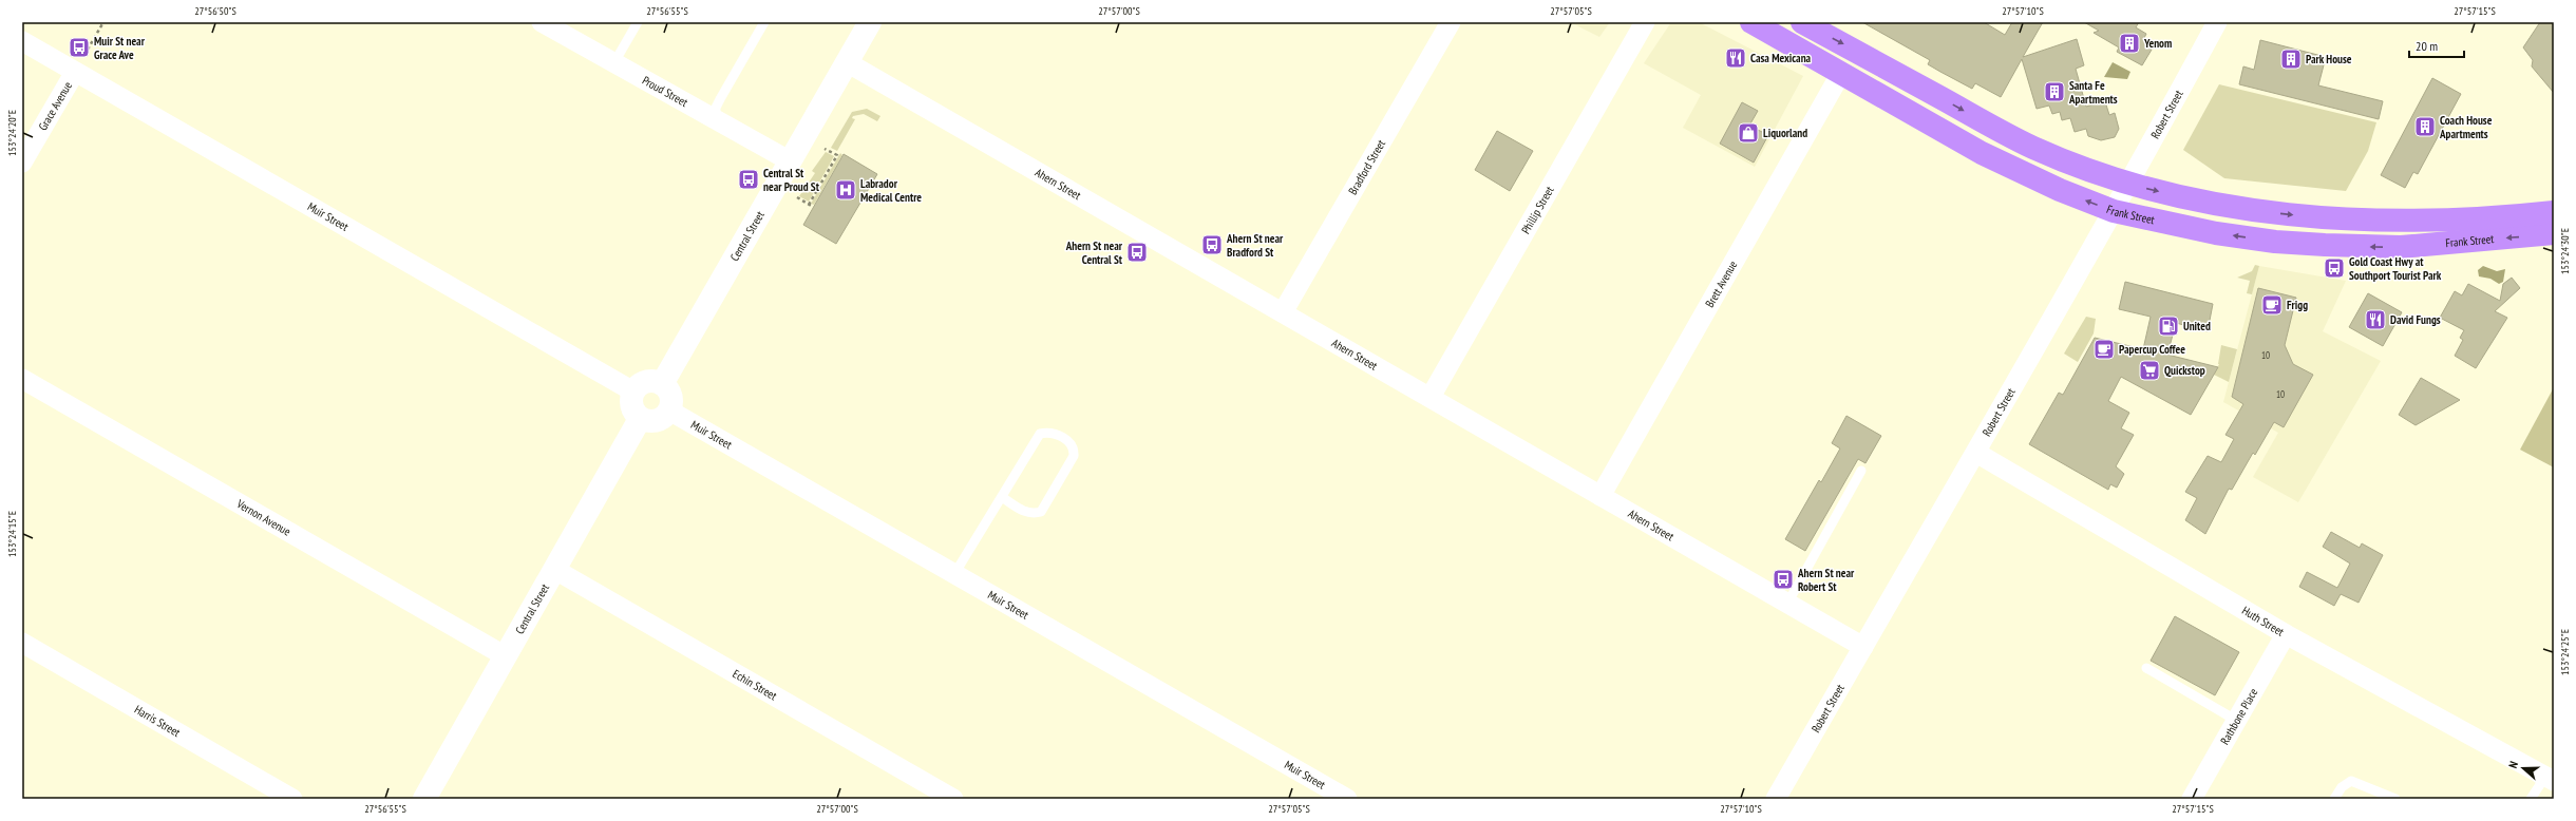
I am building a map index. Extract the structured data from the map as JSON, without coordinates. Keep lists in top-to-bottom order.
{
  "streets": {
    "highway": ["Frank Street"],
    "main road": ["Central Street"],
    "street": [
      "Proud Street",
      "Grace Avenue",
      "Robert Street",
      "Bradford Street",
      "Ahern Street",
      "Phillip Street",
      "Muir Street",
      "Brett Avenue",
      "Vernon Avenue",
      "Huth Street",
      "Echin Street",
      "Rathbone Place",
      "Harris Street"
    ]
  },
  "crossings": [
    ["Proud Street", "Central Street"],
    ["Grace Avenue", "Muir Street"],
    ["Robert Street", "Ahern Street"],
    ["Robert Street", "Frank Street"],
    ["Robert Street", "Huth Street"],
    ["Bradford Street", "Ahern Street"],
    ["Ahern Street", "Phillip Street"],
    ["Ahern Street", "Central Street"],
    ["Ahern Street", "Brett Avenue"],
    ["Frank Street", "Brett Avenue"],
    ["Muir Street", "Central Street"],
    ["Central Street", "Vernon Avenue"],
    ["Central Street", "Echin Street"],
    ["Huth Street", "Rathbone Place"]
  ],
  "places": {
    "building": [
      "Yenom",
      "Park House",
      "Santa Fe Apartments",
      "Coach House Apartments"
    ],
    "bus stop": [
      "Muir St near Grace Ave",
      "Central St near Proud St",
      "Ahern St near Bradford St",
      "Ahern St near Central St",
      "Gold Coast Hwy at Southport Tourist Park",
      "Ahern St near Robert St"
    ],
    "restaurant": ["Casa Mexicana", "David Fungs"],
    "shop": ["Liquorland"],
    "hospital": ["Labrador Medical Centre"],
    "cafe": ["Frigg", "Papercup Coffee"],
    "fuel station": ["United"],
    "supermarket": ["Quickstop"]
  },
  "house_numbers": ["10", "10"],
  "scale_bar": "20 m",
  "north": "left",
  "coordinates": [
    "27°56'50\"S",
    "27°56'55\"S",
    "27°57'00\"S",
    "27°57'05\"S",
    "27°57'10\"S",
    "27°57'15\"S",
    "153°24'20\"E",
    "153°24'30\"E",
    "153°24'15\"E",
    "153°24'25\"E"
  ]
}
